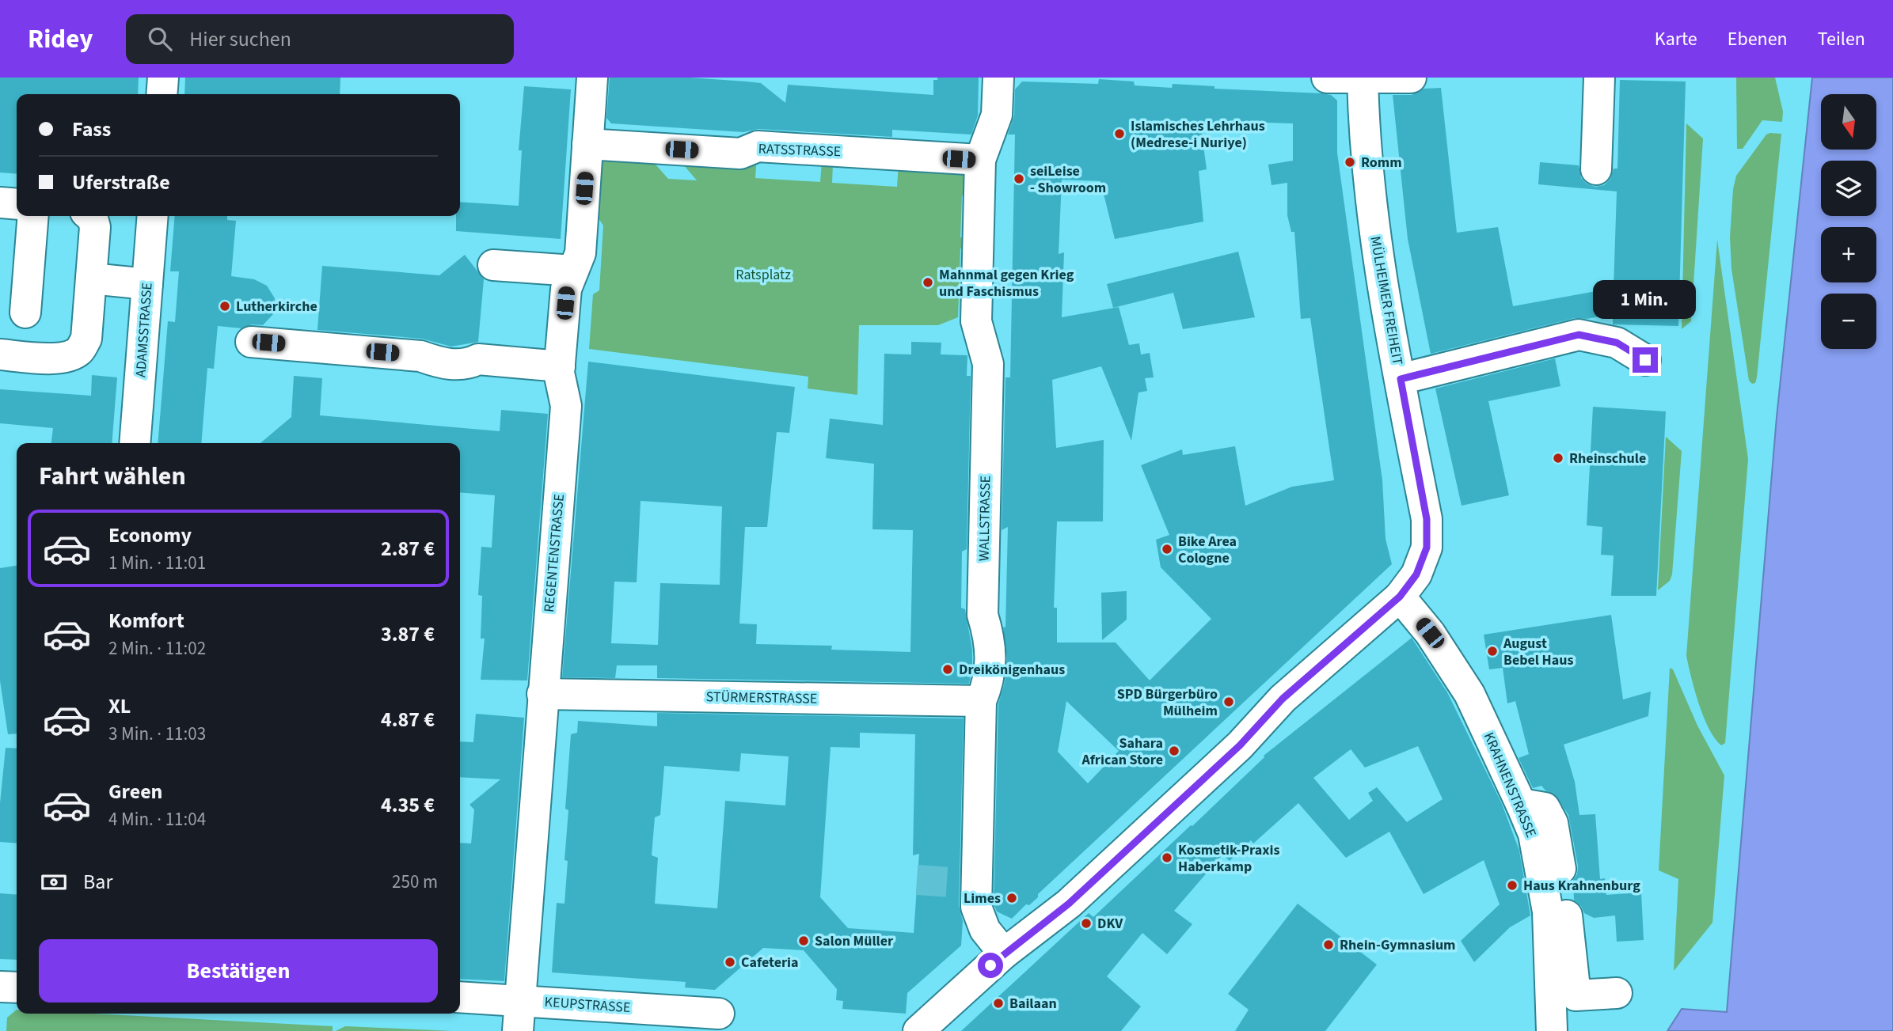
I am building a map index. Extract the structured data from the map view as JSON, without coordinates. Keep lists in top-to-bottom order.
{
  "streets": {
    "street": [
      "RATSSTRASSE",
      "MÜLHEIMER FREIHEIT",
      "ADAMSSTRASSE",
      "WALLSTRASSE",
      "REGENTENSTRASSE",
      "STÜRMERSTRASSE",
      "KRAHNENSTRASSE",
      "KEUPSTRASSE"
    ]
  },
  "crossings": [
    ["RATSSTRASSE", "WALLSTRASSE"],
    ["RATSSTRASSE", "REGENTENSTRASSE"],
    ["MÜLHEIMER FREIHEIT", "WALLSTRASSE"],
    ["MÜLHEIMER FREIHEIT", "KRAHNENSTRASSE"],
    ["WALLSTRASSE", "STÜRMERSTRASSE"],
    ["REGENTENSTRASSE", "STÜRMERSTRASSE"],
    ["REGENTENSTRASSE", "KEUPSTRASSE"]
  ],
  "parks": ["Ratsplatz"],
  "places": [
    "Islamisches Lehrhaus (Medrese-i Nuriye)",
    "Romm",
    "seiLeise - Showroom",
    "Mahnmal gegen Krieg und Faschismus",
    "Lutherkirche",
    "Rheinschule",
    "Bike Area Cologne",
    "August Bebel Haus",
    "Dreikönigenhaus",
    "SPD Bürgerbüro Mülheim",
    "Sahara African Store",
    "Kosmetik-Praxis Haberkamp",
    "Haus Krahnenburg",
    "Limes",
    "DKV",
    "Salon Müller",
    "Rhein-Gymnasium",
    "Cafeteria",
    "Bailaan"
  ],
  "north": "bottom",
  "page": {
    "header": "Ridey",
    "search": "Hier suchen",
    "nav": ["Karte", "Ebenen", "Teilen"],
    "map_buttons": ["+", "−"],
    "banner": ["Fass", "Uferstraße"],
    "bubble": "1 Min.",
    "heading": "Fahrt wählen",
    "list": [
      {
        "name": "Economy",
        "note": "1 Min. · 11:01",
        "value": "2.87 €"
      },
      {
        "name": "Komfort",
        "note": "2 Min. · 11:02",
        "value": "3.87 €"
      },
      {
        "name": "XL",
        "note": "3 Min. · 11:03",
        "value": "4.87 €"
      },
      {
        "name": "Green",
        "note": "4 Min. · 11:04",
        "value": "4.35 €"
      }
    ],
    "pay": ["Bar", "250 m"],
    "buttons": "Bestätigen"
  }
}
